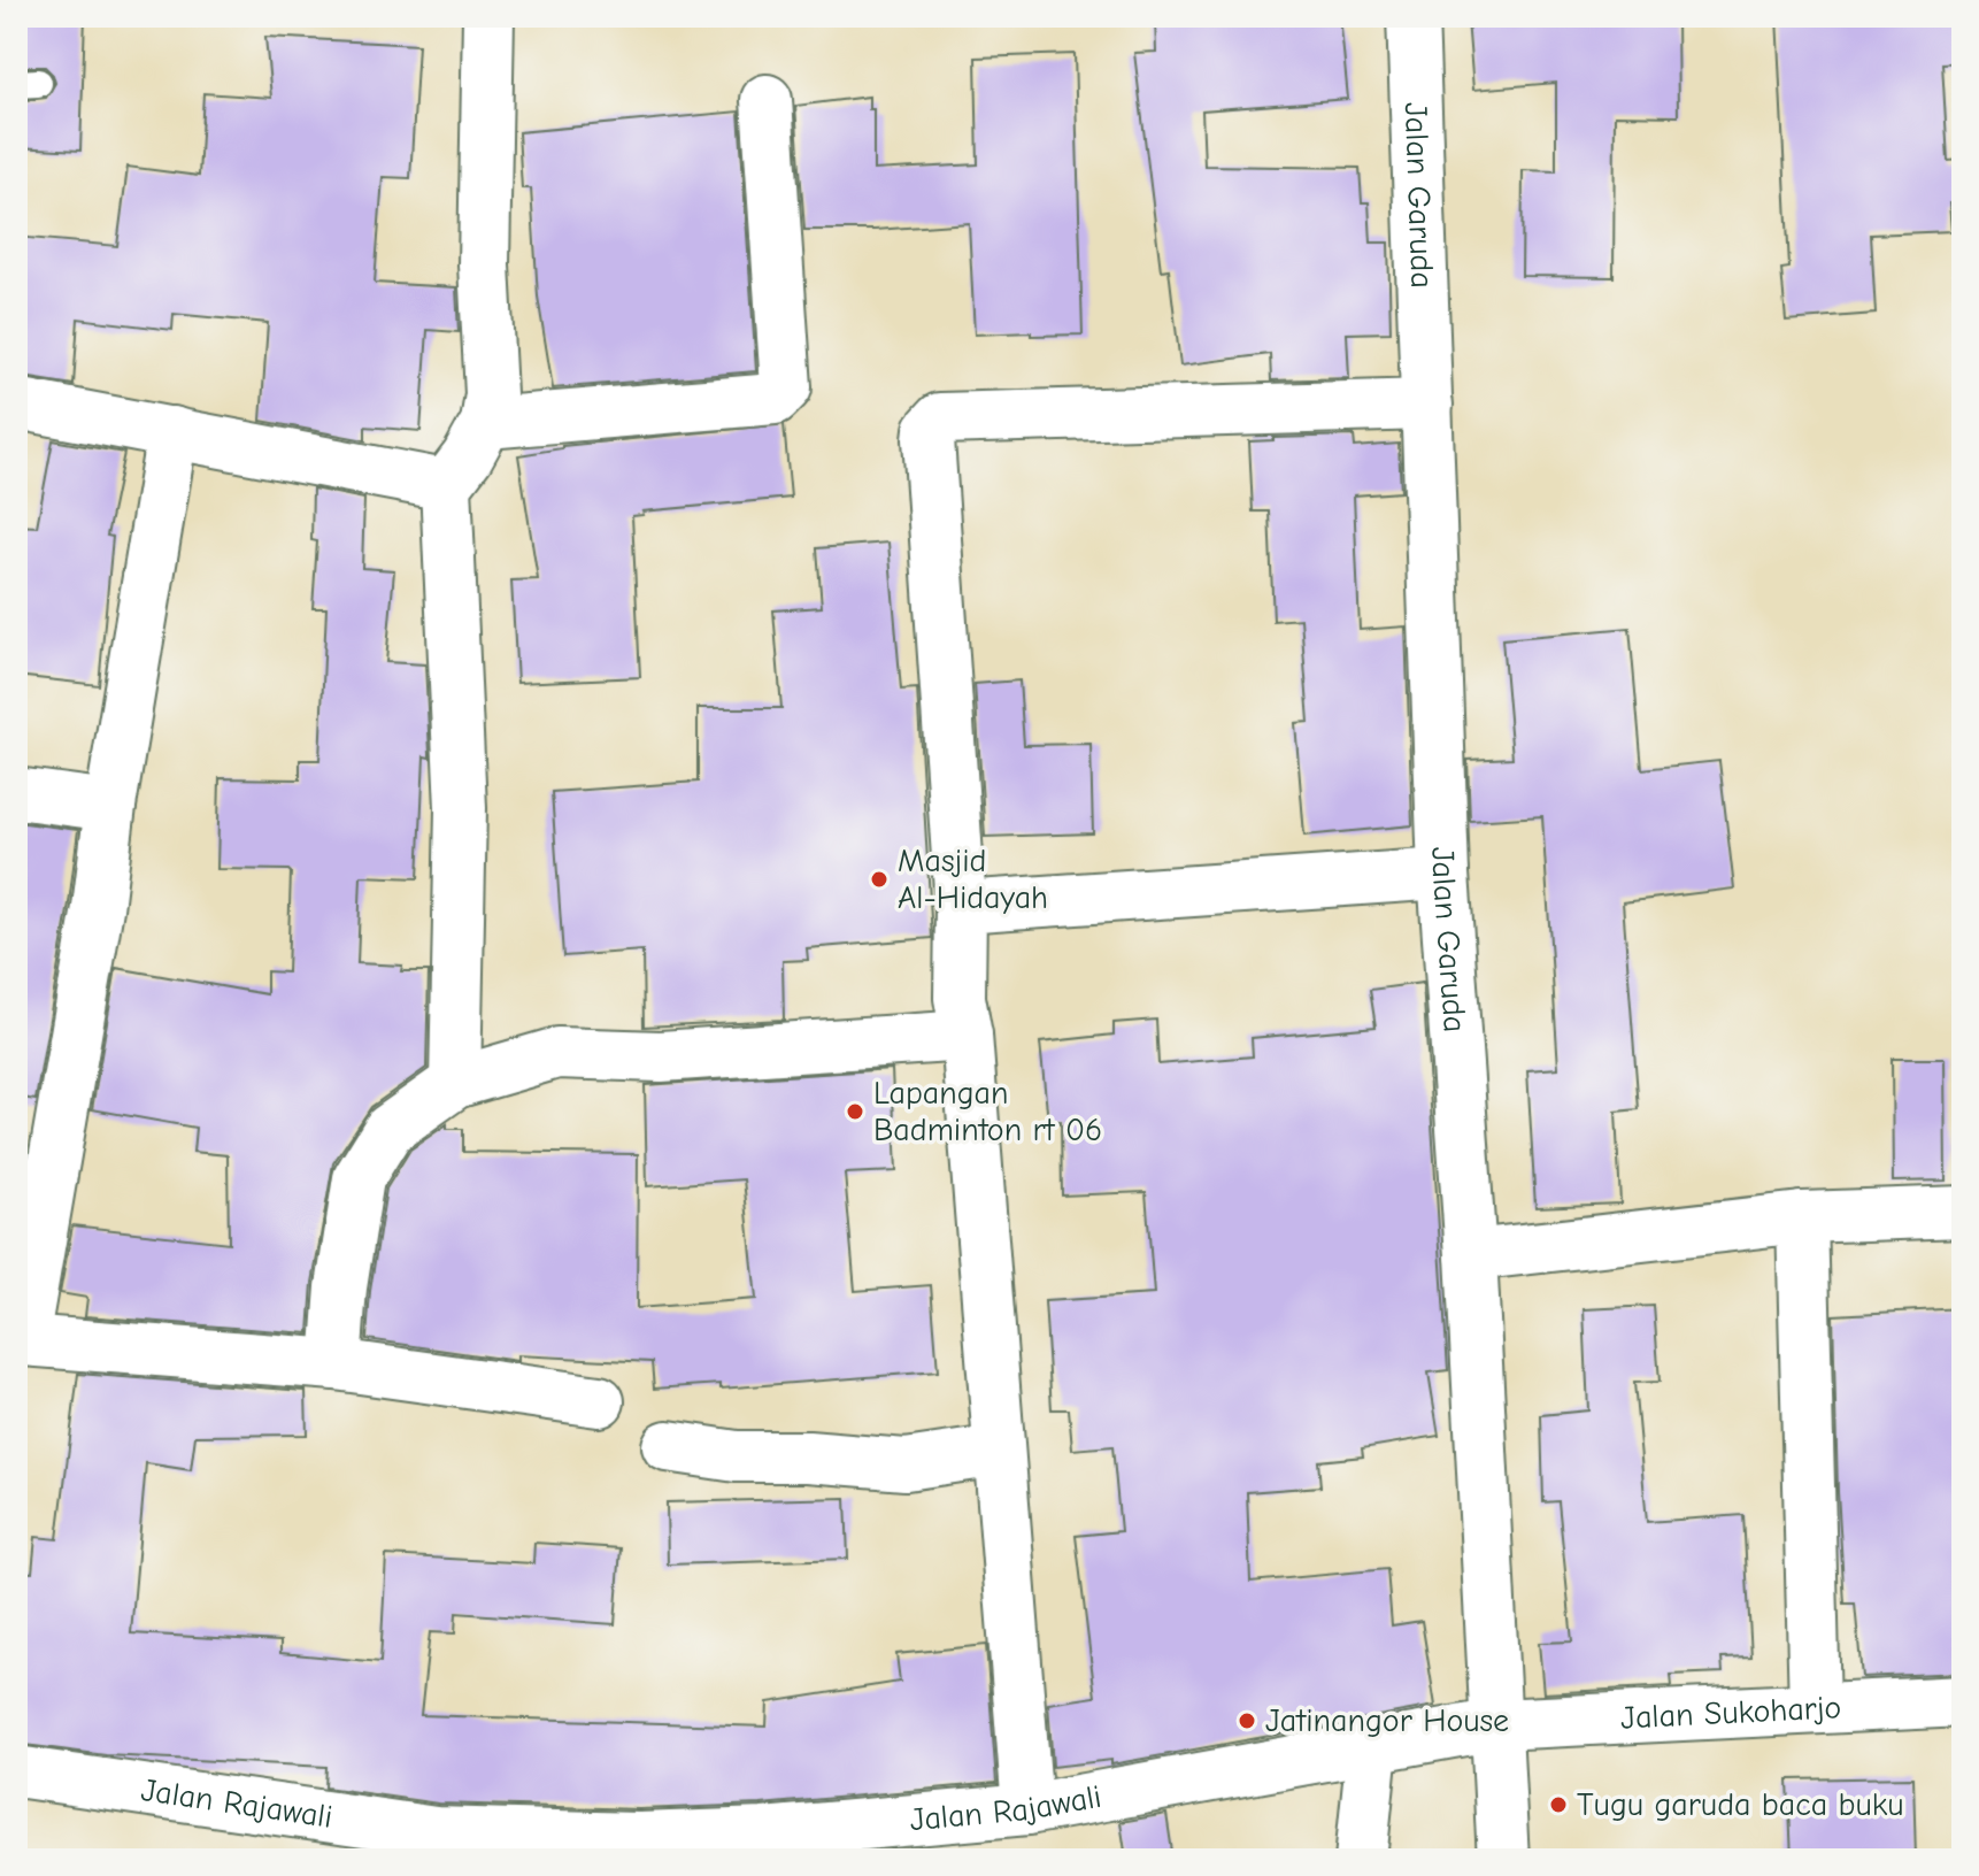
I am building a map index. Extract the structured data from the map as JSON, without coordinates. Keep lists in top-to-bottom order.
{
  "streets": {
    "street": ["Jalan Garuda", "Jalan Sukoharjo", "Jalan Rajawali"]
  },
  "crossings": [
    ["Jalan Garuda", "Jalan Sukoharjo"],
    ["Jalan Garuda", "Jalan Rajawali"],
    ["Jalan Sukoharjo", "Jalan Rajawali"]
  ],
  "places": [
    "Masjid Al-Hidayah",
    "Lapangan Badminton rt 06",
    "Jatinangor House",
    "Tugu garuda baca buku"
  ]
}
